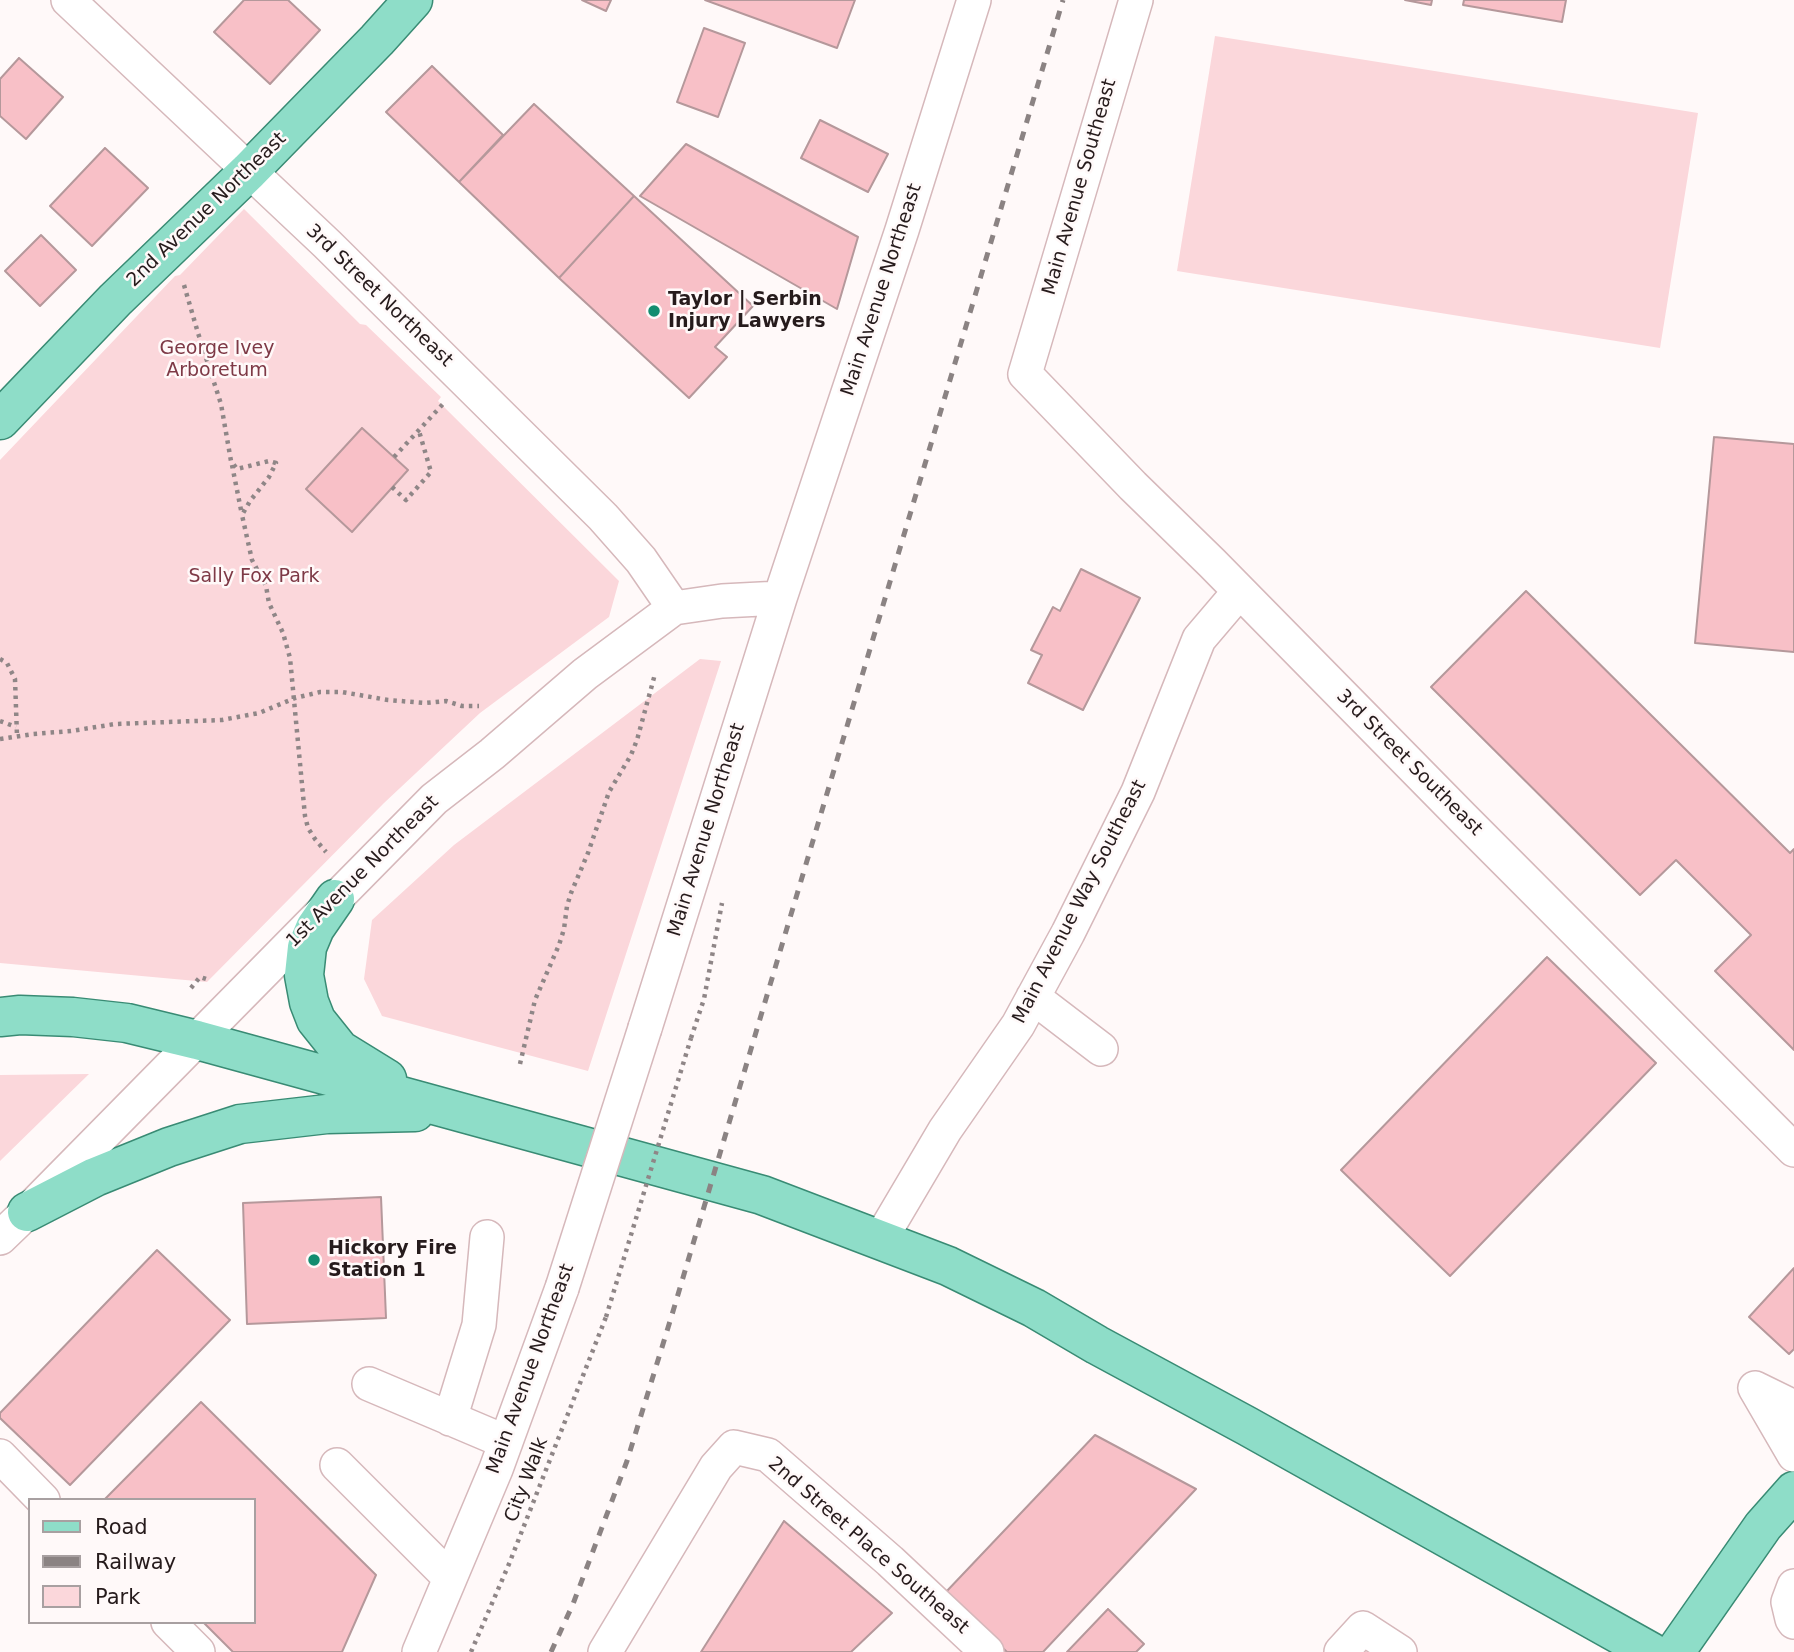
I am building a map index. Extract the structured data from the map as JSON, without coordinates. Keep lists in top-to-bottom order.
{
  "streets": {
    "main road": ["2nd Avenue Northeast"],
    "street": [
      "Main Avenue Southeast",
      "Main Avenue Northeast",
      "3rd Street Northeast",
      "3rd Street Southeast",
      "1st Avenue Northeast",
      "Main Avenue Way Southeast",
      "2nd Street Place Southeast"
    ],
    "path": ["City Walk"]
  },
  "crossings": [
    ["Main Avenue Southeast", "3rd Street Southeast"],
    ["2nd Avenue Northeast", "3rd Street Northeast"],
    ["Main Avenue Northeast", "1st Avenue Northeast"],
    ["3rd Street Northeast", "1st Avenue Northeast"],
    ["3rd Street Southeast", "Main Avenue Way Southeast"]
  ],
  "parks": ["George Ivey Arboretum", "Sally Fox Park"],
  "places": ["Taylor | Serbin Injury Lawyers", "Hickory Fire Station 1"],
  "legend": ["Road", "Railway", "Park"]
}
